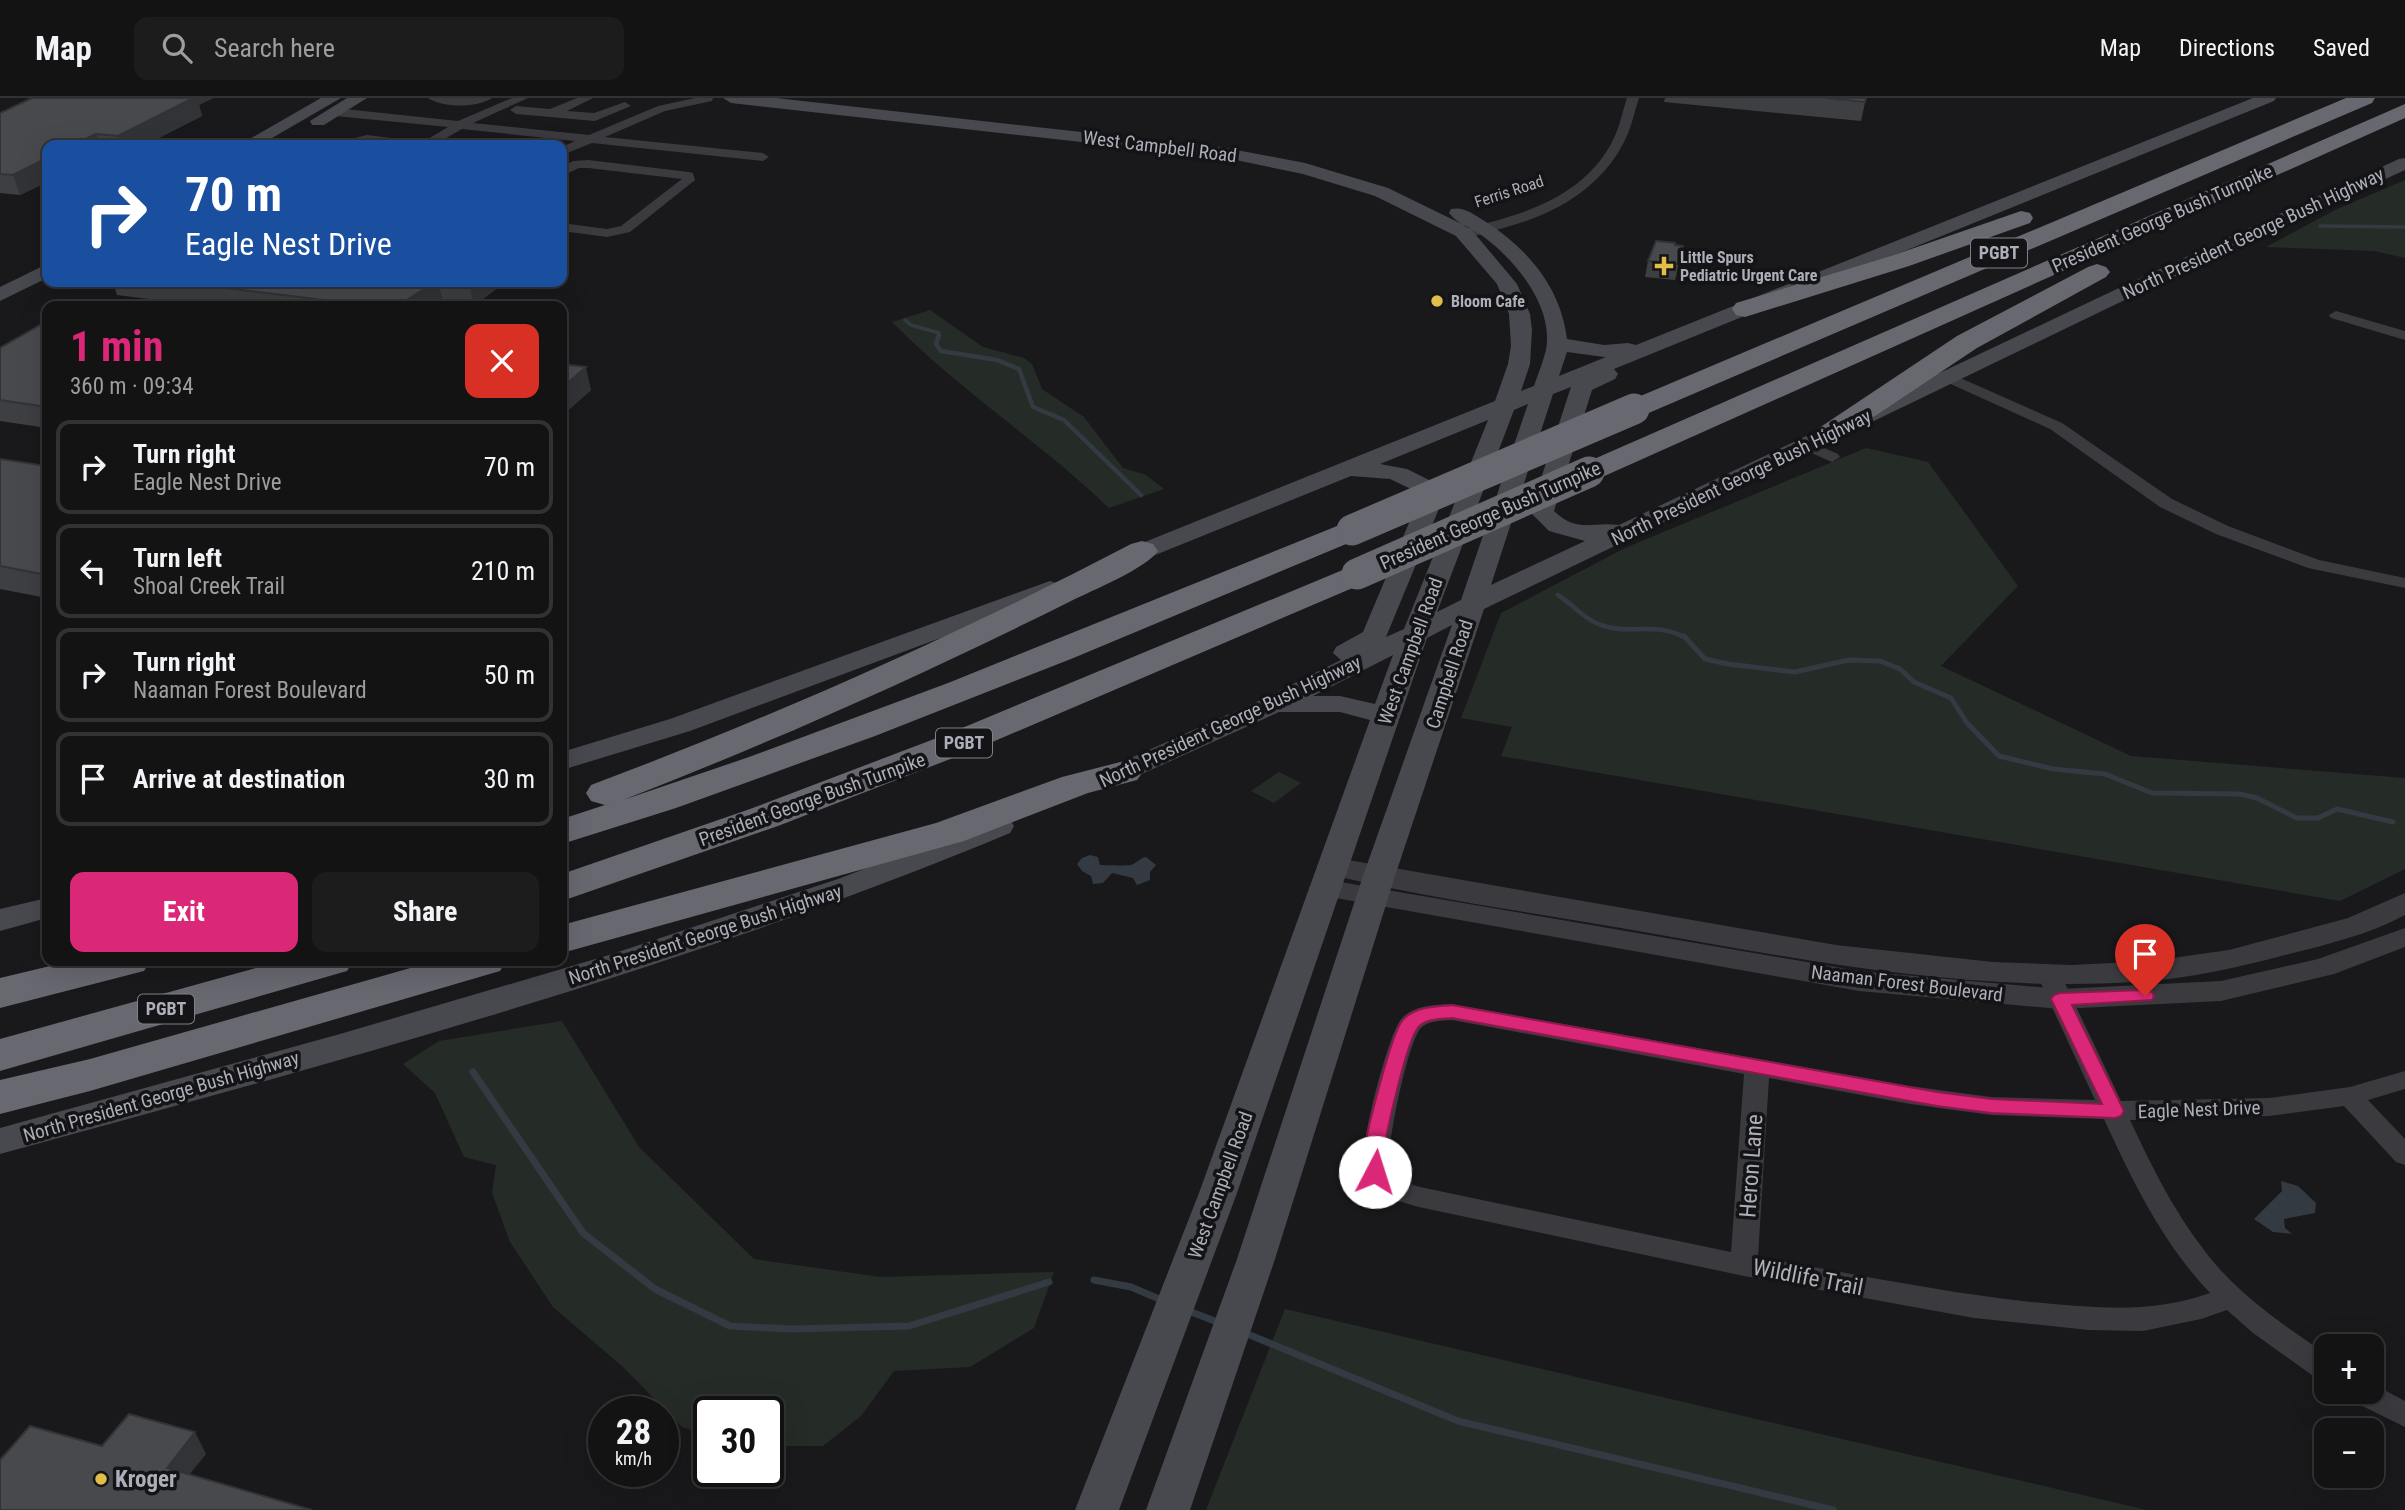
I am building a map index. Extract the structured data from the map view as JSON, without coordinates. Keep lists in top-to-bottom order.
{
  "streets": {
    "highway": ["President George Bush Turnpike", "PGBT"],
    "main road": ["West Campbell Road", "North President George Bush Highway", "Campbell Road"],
    "street": [
      "Ferris Road",
      "Naaman Forest Boulevard",
      "Eagle Nest Drive",
      "Heron Lane",
      "Wildlife Trail"
    ]
  },
  "crossings": [
    ["West Campbell Road", "Ferris Road"],
    ["West Campbell Road", "North President George Bush Highway"],
    ["West Campbell Road", "Campbell Road"],
    ["West Campbell Road", "Naaman Forest Boulevard"],
    ["North President George Bush Highway", "Campbell Road"],
    ["Campbell Road", "Naaman Forest Boulevard"],
    ["Eagle Nest Drive", "Heron Lane"],
    ["Eagle Nest Drive", "Wildlife Trail"],
    ["Heron Lane", "Wildlife Trail"]
  ],
  "places": {
    "health": ["Little Spurs Pediatric Urgent Care"],
    "other": ["Bloom Cafe", "Kroger"]
  },
  "page": {
    "header": "Map",
    "search": "Search here",
    "nav": ["Map", "Directions", "Saved"],
    "turn": ["70 m", "Eagle Nest Drive"],
    "heading": ["1 min", "360 m · 09:34"],
    "list": [
      {
        "name": "Turn right",
        "note": "Eagle Nest Drive",
        "value": "70 m"
      },
      {
        "name": "Turn left",
        "note": "Shoal Creek Trail",
        "value": "210 m"
      },
      {
        "name": "Turn right",
        "note": "Naaman Forest Boulevard",
        "value": "50 m"
      },
      {
        "name": "Arrive at destination",
        "value": "30 m"
      }
    ],
    "buttons": ["Exit", "Share"],
    "map_buttons": ["+", "−"],
    "speed": "28 km/h",
    "limit": "30"
  }
}
